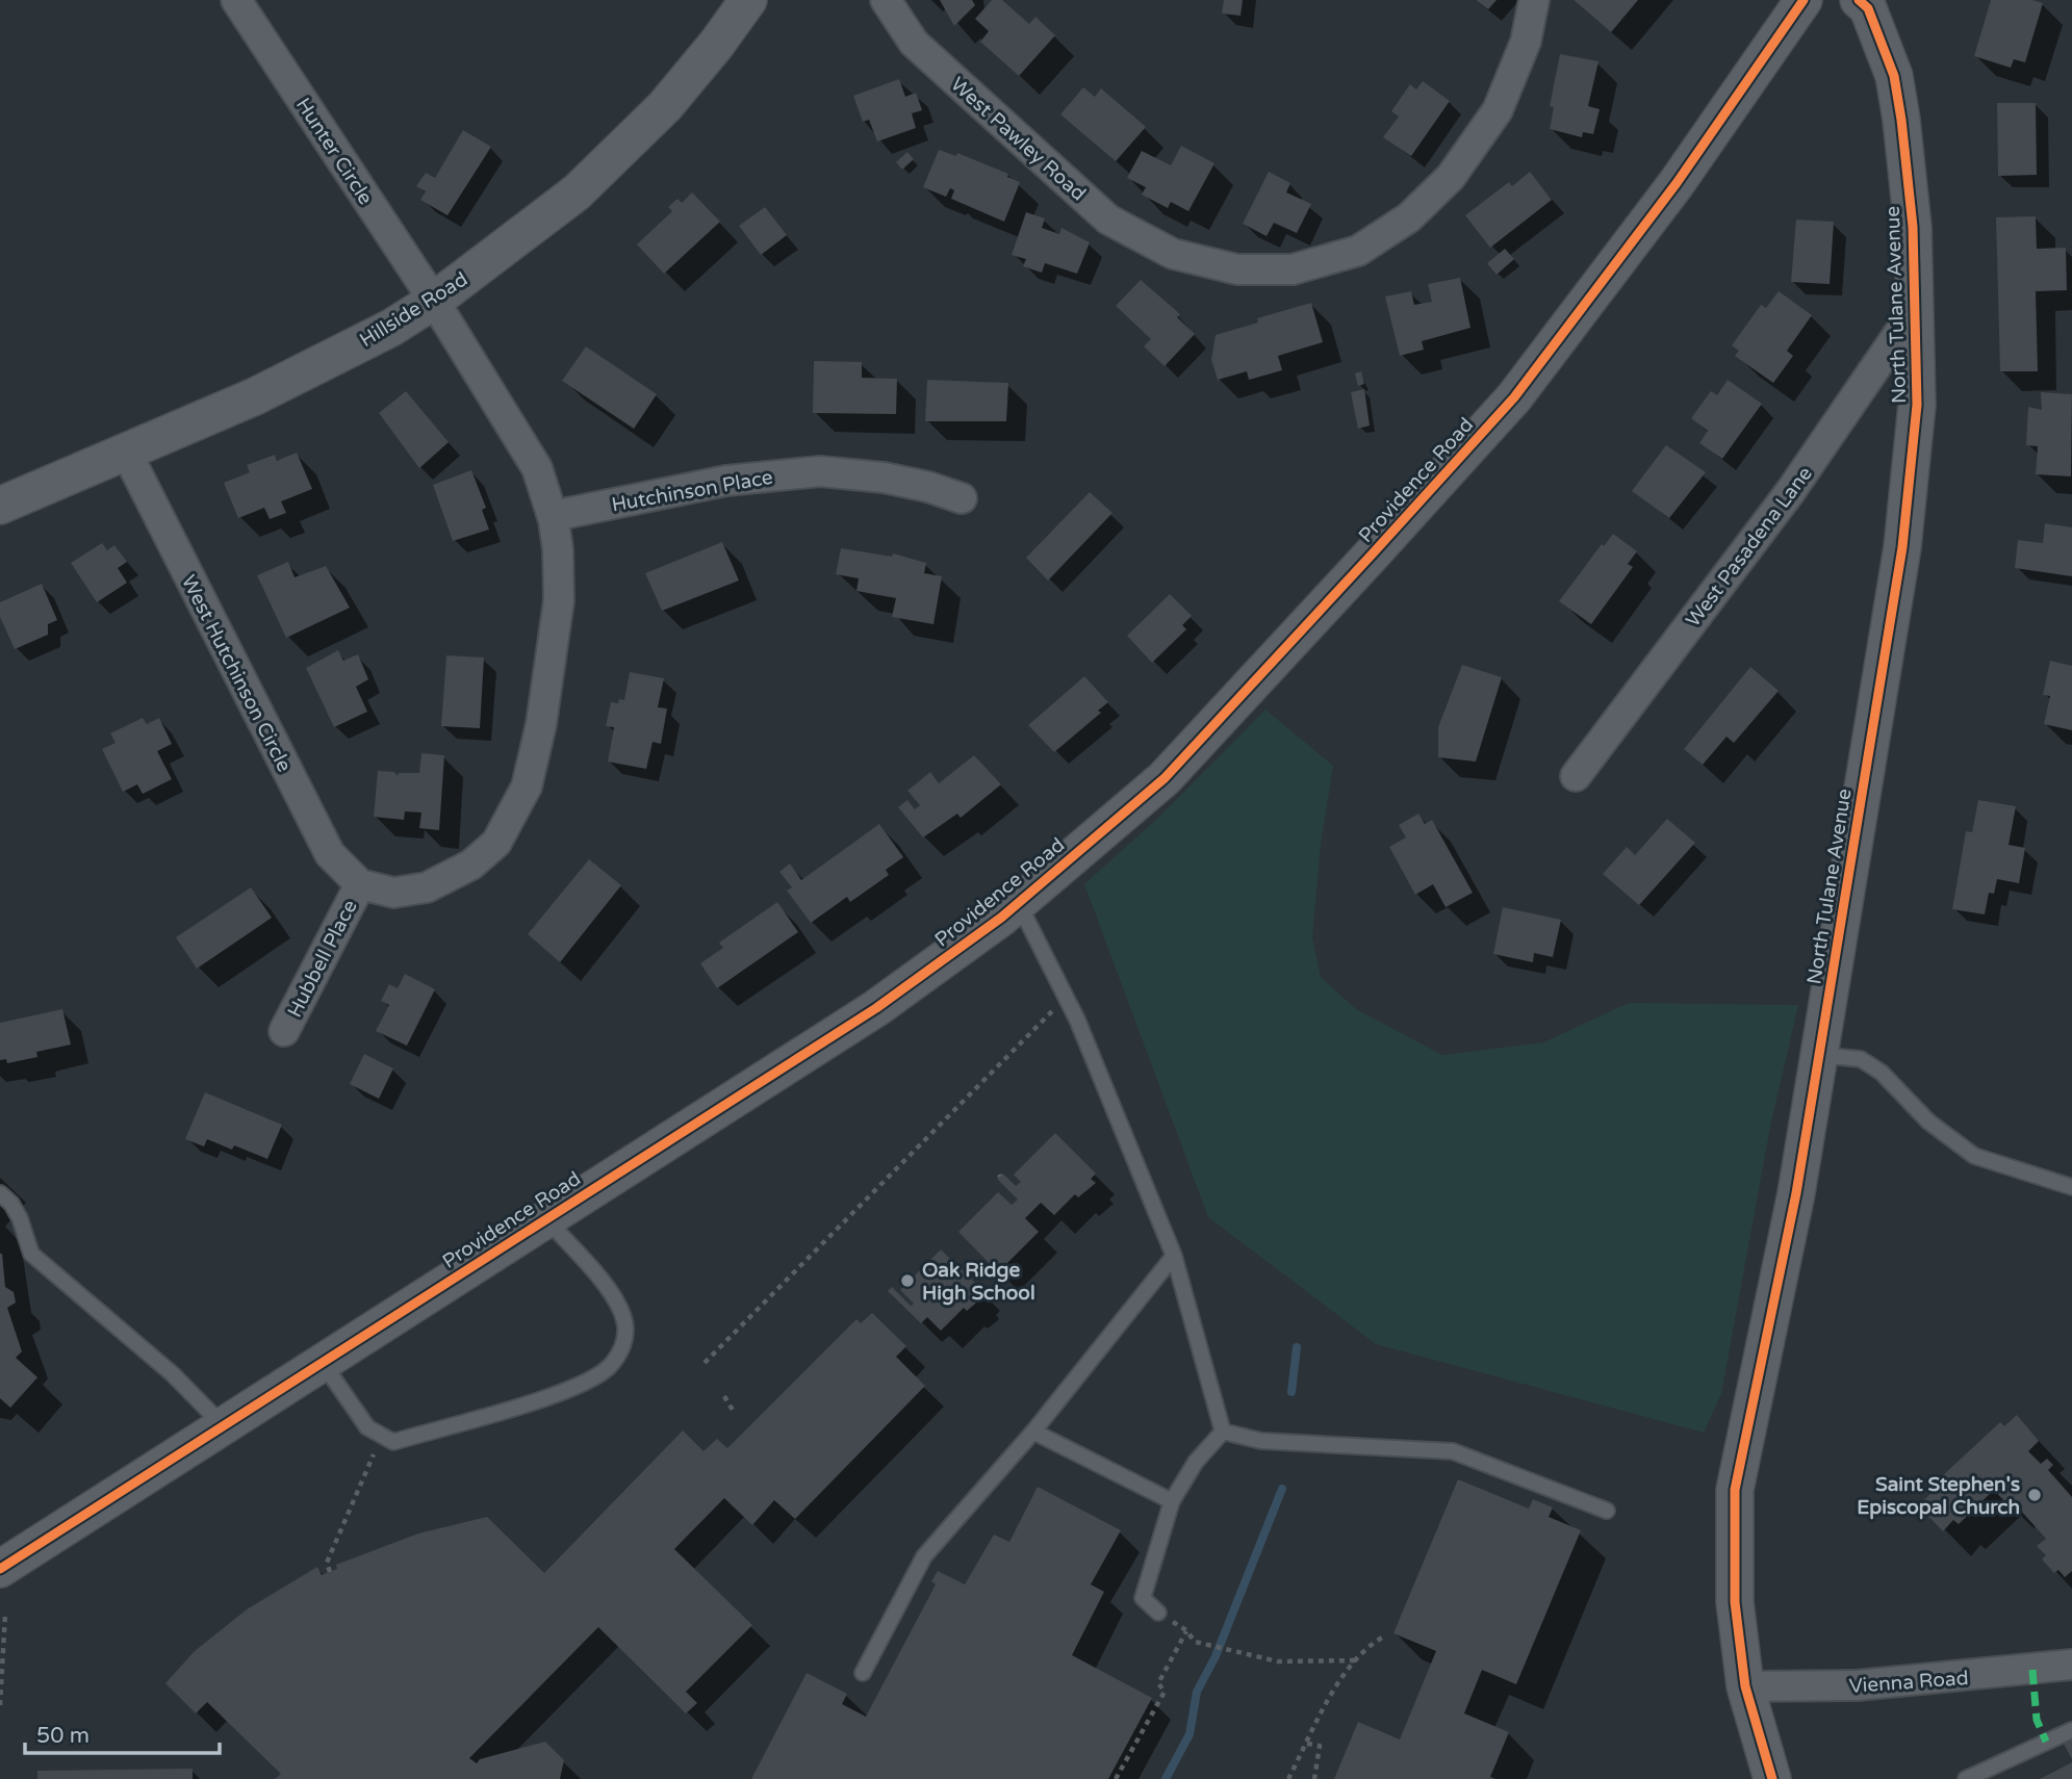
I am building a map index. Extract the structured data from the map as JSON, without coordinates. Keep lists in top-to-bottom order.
{
  "streets": {
    "street": [
      "West Pawley Road",
      "Hunter Circle",
      "North Tulane Avenue",
      "Hillside Road",
      "Providence Road",
      "Hutchinson Place",
      "West Pasadena Lane",
      "West Hutchinson Circle",
      "Hubbell Place",
      "Vienna Road"
    ]
  },
  "crossings": [
    ["Hunter Circle", "Hillside Road"],
    ["Hunter Circle", "Hutchinson Place"],
    ["Hunter Circle", "West Hutchinson Circle"],
    ["Hunter Circle", "Hubbell Place"],
    ["North Tulane Avenue", "West Pasadena Lane"],
    ["North Tulane Avenue", "Vienna Road"],
    ["Hillside Road", "West Hutchinson Circle"],
    ["West Hutchinson Circle", "Hubbell Place"]
  ],
  "places": ["Oak Ridge High School", "Saint Stephen's Episcopal Church"],
  "scale_bar": "50 m"
}
